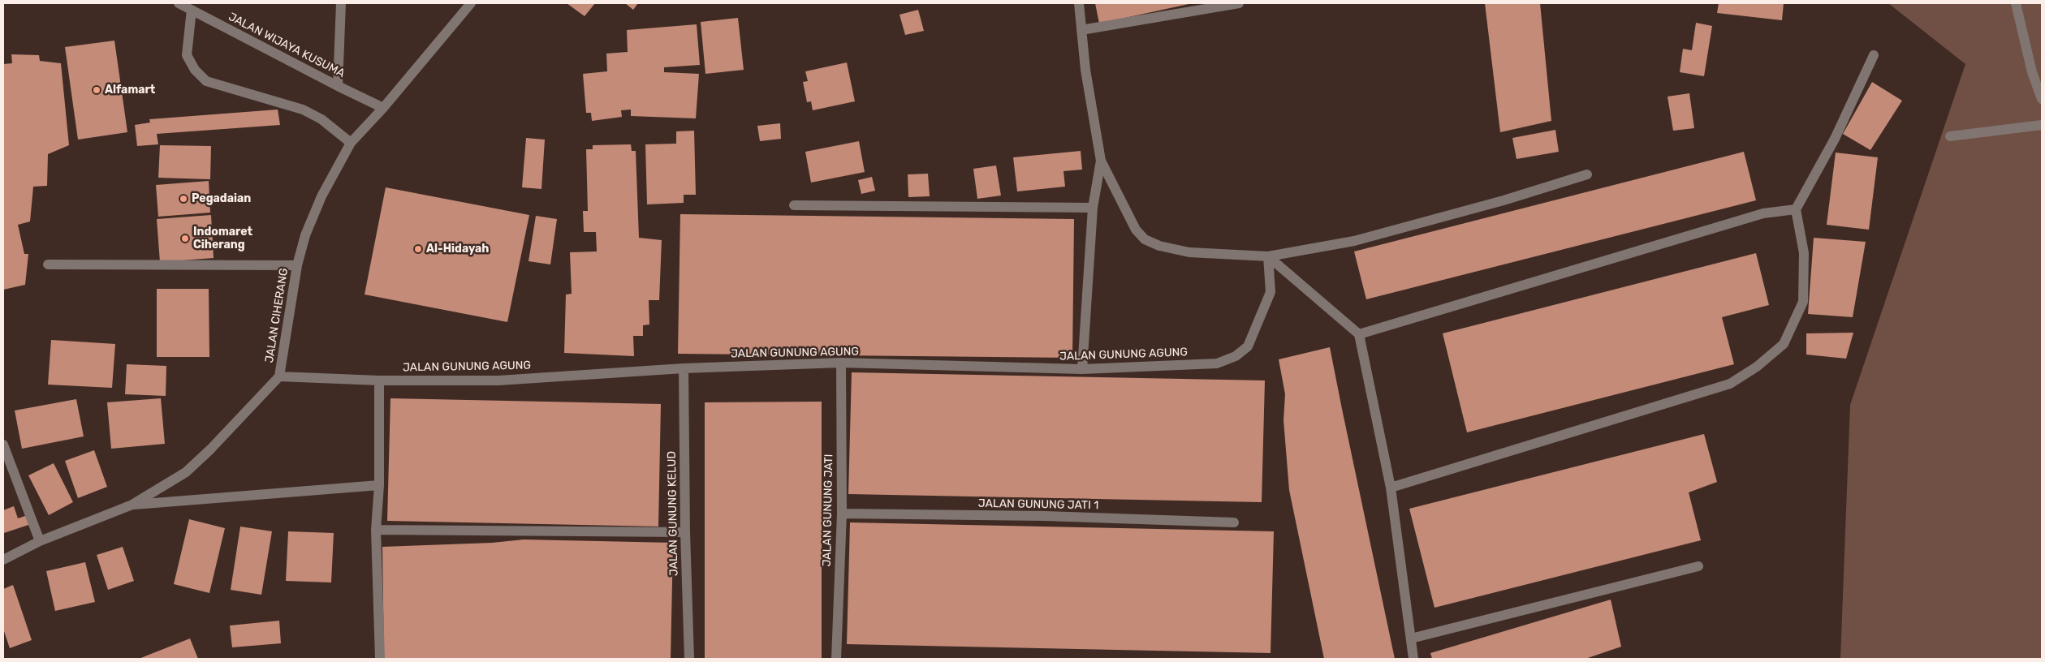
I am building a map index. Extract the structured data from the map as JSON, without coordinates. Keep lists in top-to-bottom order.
{
  "streets": {
    "street": [
      "JALAN WIJAYA KUSUMA",
      "JALAN CIHERANG",
      "JALAN GUNUNG AGUNG",
      "JALAN GUNUNG JATI 1",
      "JALAN GUNUNG JATI",
      "JALAN GUNUNG KELUD"
    ]
  },
  "crossings": [
    ["JALAN WIJAYA KUSUMA", "JALAN CIHERANG"],
    ["JALAN CIHERANG", "JALAN GUNUNG AGUNG"],
    ["JALAN GUNUNG AGUNG", "JALAN GUNUNG JATI"],
    ["JALAN GUNUNG AGUNG", "JALAN GUNUNG KELUD"],
    ["JALAN GUNUNG JATI 1", "JALAN GUNUNG JATI"]
  ],
  "places": [
    "Alfamart",
    "Pegadaian",
    "Indomaret Ciherang",
    "Al-Hidayah"
  ]
}
